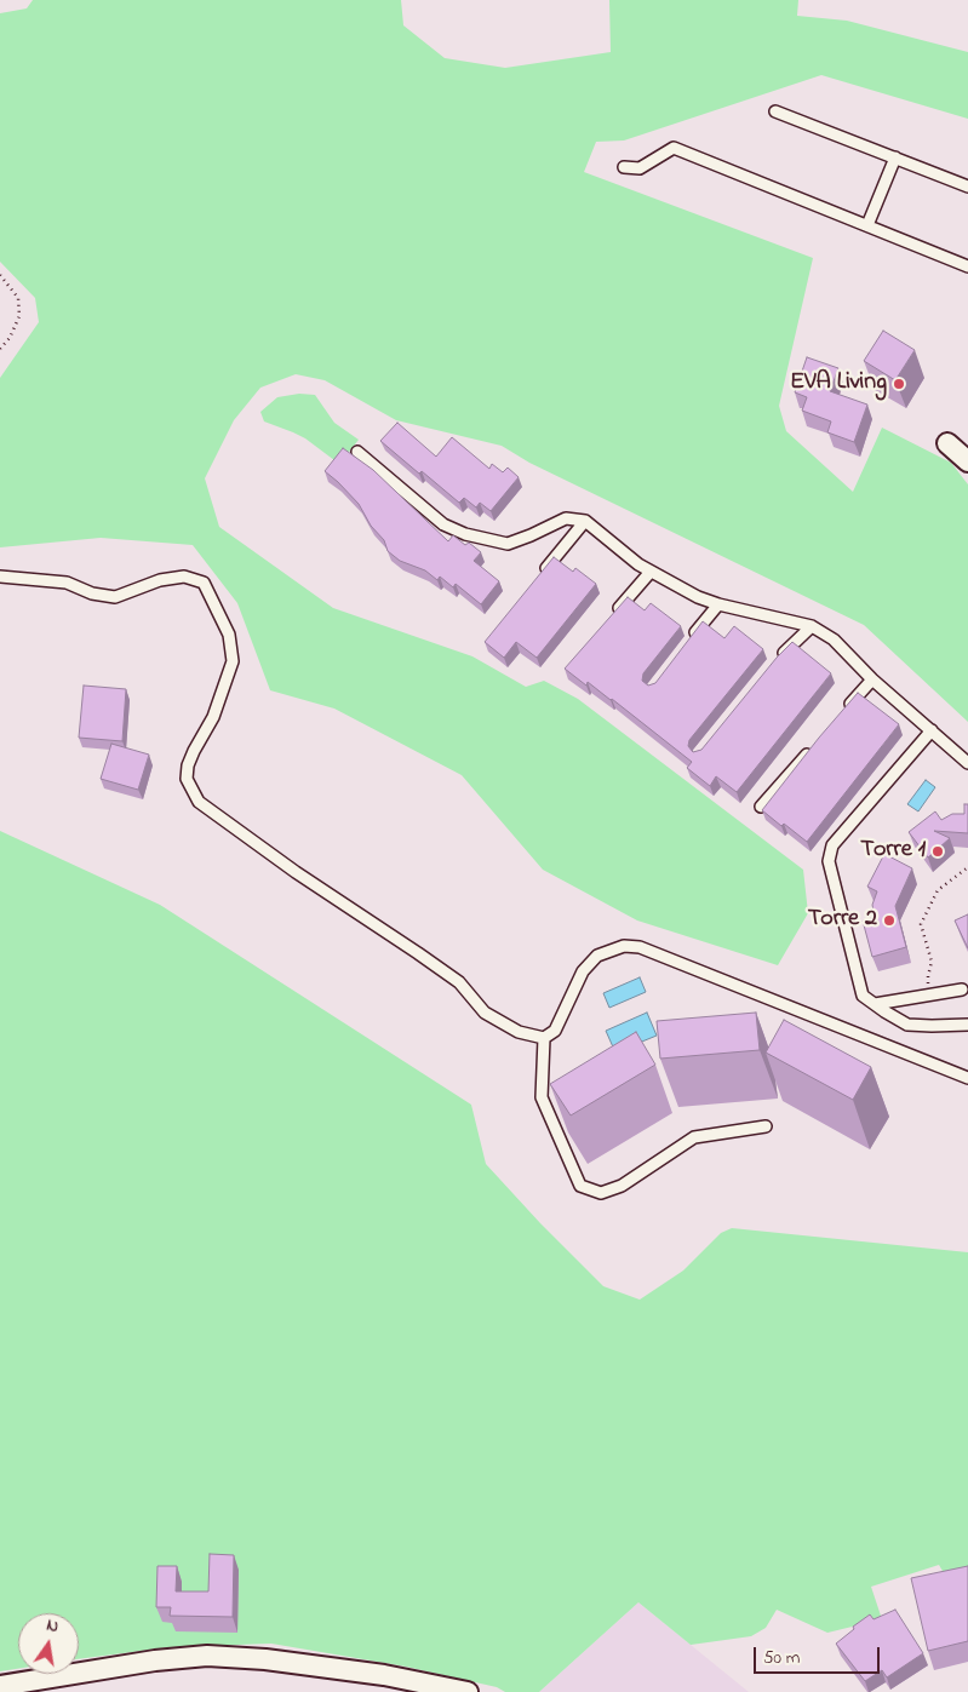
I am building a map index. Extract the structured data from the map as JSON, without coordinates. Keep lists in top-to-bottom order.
{
  "places": ["EVA Living", "Torre 1", "Torre 2"],
  "scale_bar": "50 m",
  "north": "top"
}
